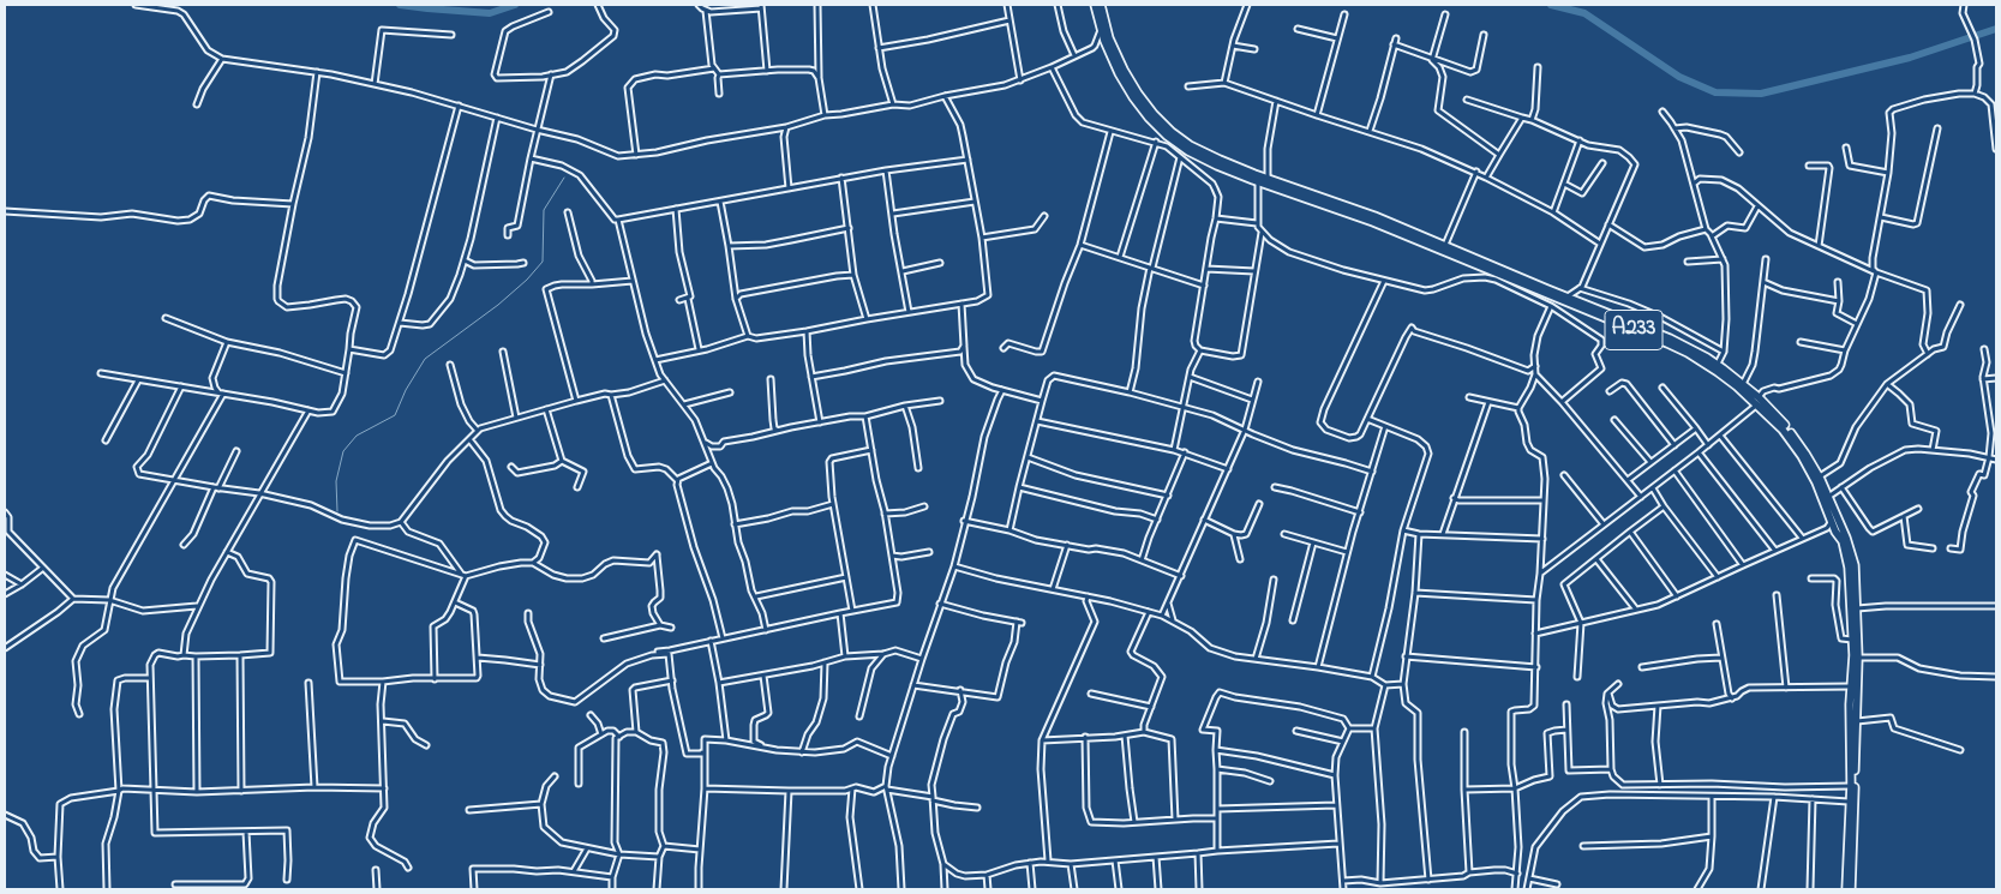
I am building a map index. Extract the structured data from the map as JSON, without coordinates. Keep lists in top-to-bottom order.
{
  "streets": {
    "highway": ["A233"]
  }
}
